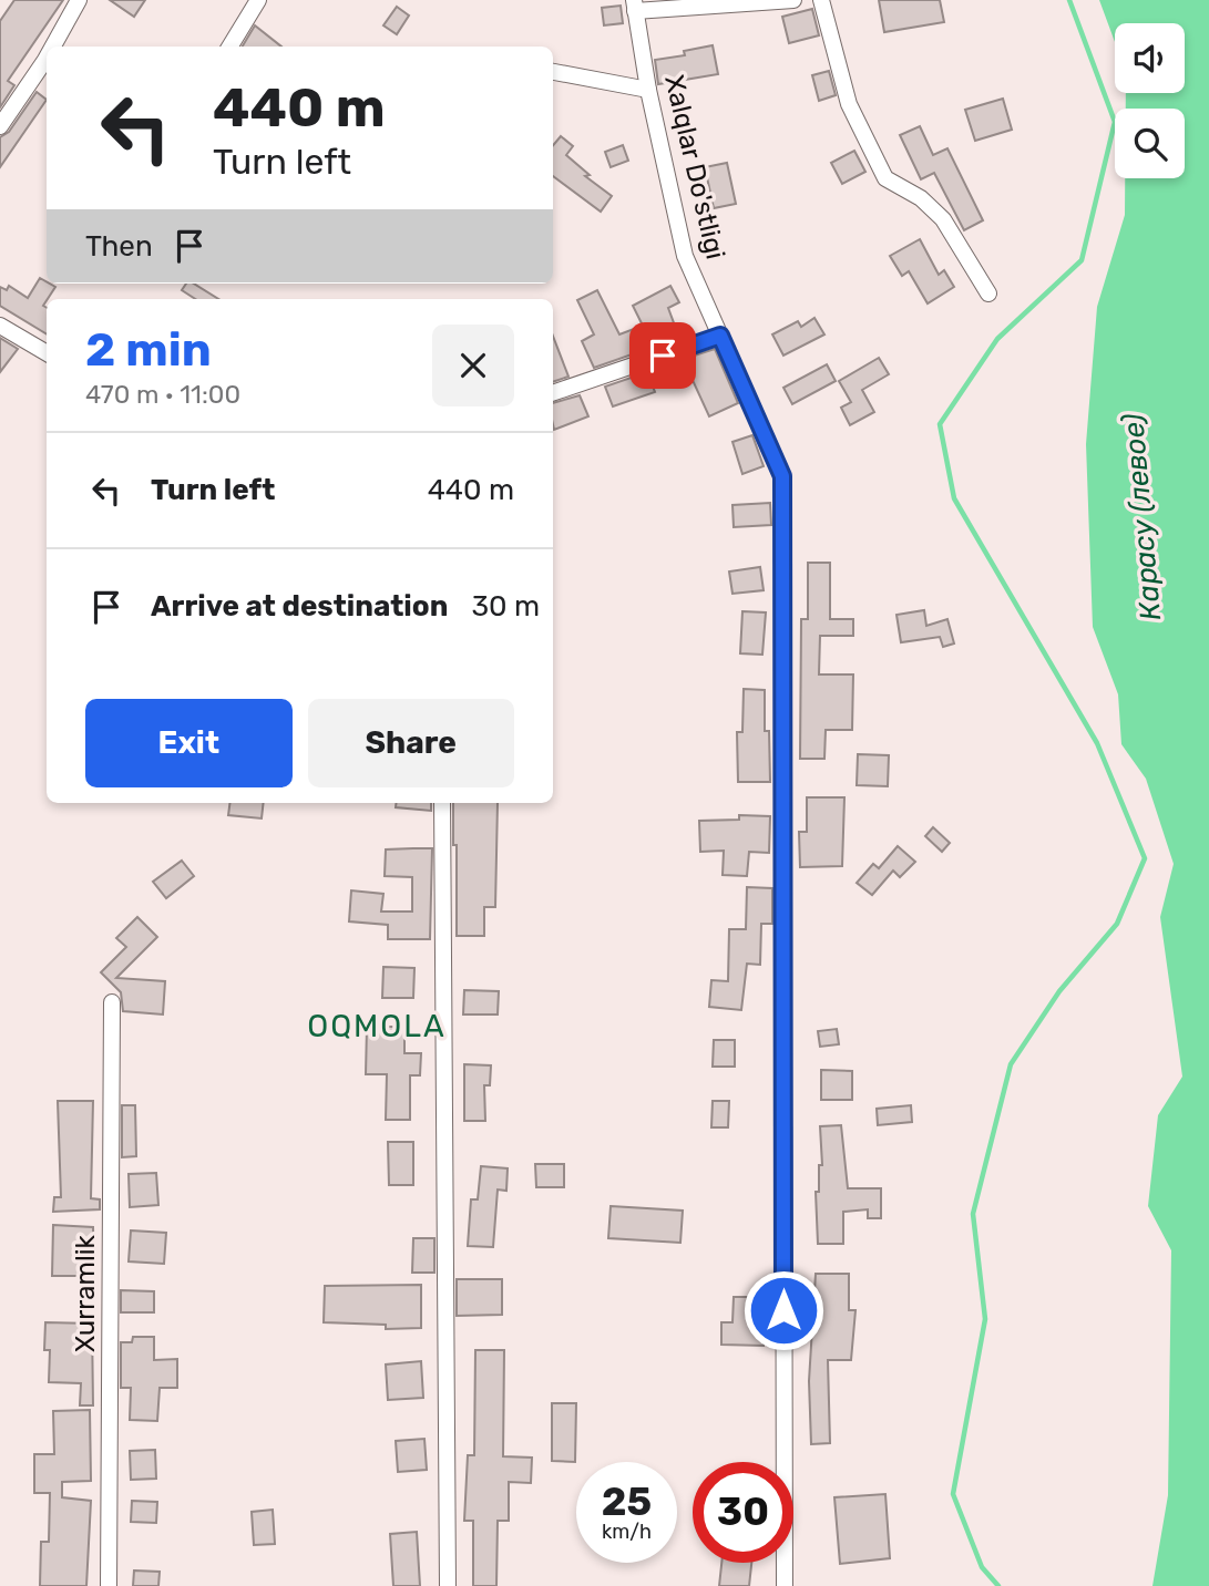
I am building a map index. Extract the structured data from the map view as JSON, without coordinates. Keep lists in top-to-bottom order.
{
  "streets": {
    "street": ["Xalqlar Do'stligi", "Xurramlik"]
  },
  "districts": ["OQMOLA"],
  "water": ["Карасу (левое)"],
  "page": {
    "turn": ["440 m", "Turn left"],
    "then": "Then",
    "heading": ["2 min", "470 m · 11:00"],
    "list": [
      {
        "name": "Turn left",
        "value": "440 m"
      },
      {
        "name": "Arrive at destination",
        "value": "30 m"
      }
    ],
    "buttons": ["Exit", "Share"],
    "speed": "25 km/h",
    "limit": "30"
  }
}
